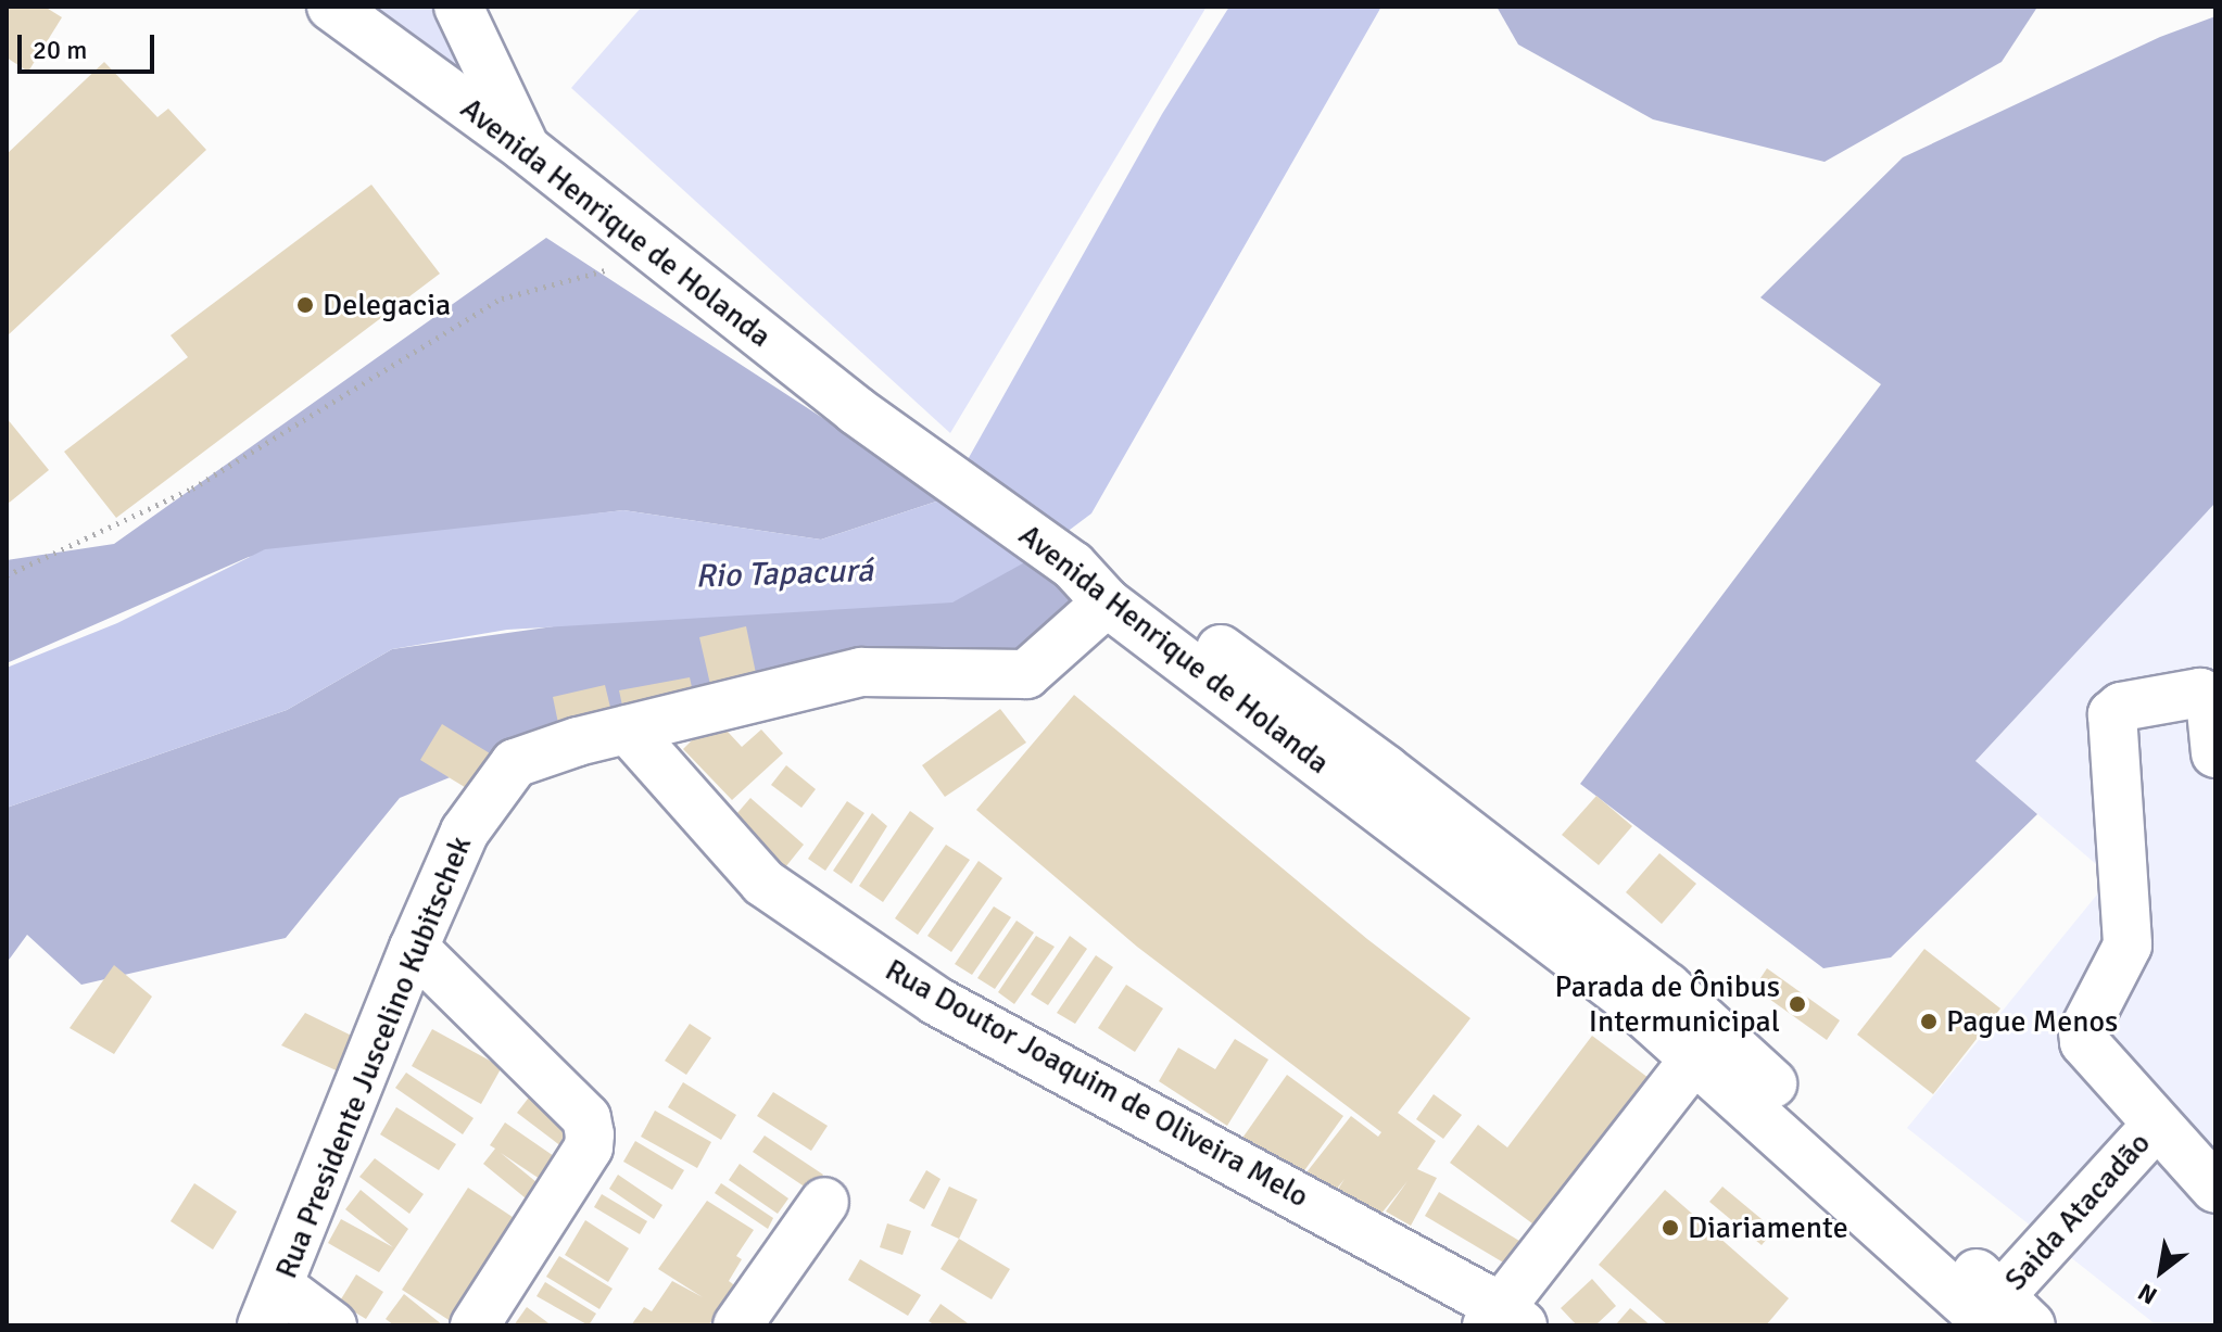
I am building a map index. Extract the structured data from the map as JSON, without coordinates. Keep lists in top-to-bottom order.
{
  "streets": {
    "main road": [
      "Avenida Henrique de Holanda",
      "Rua Presidente Juscelino Kubitschek",
      "Rua Doutor Joaquim de Oliveira Melo",
      "Saida Atacadão"
    ]
  },
  "crossings": [
    ["Avenida Henrique de Holanda", "Rua Presidente Juscelino Kubitschek"],
    ["Avenida Henrique de Holanda", "Saida Atacadão"],
    ["Rua Presidente Juscelino Kubitschek", "Rua Doutor Joaquim de Oliveira Melo"]
  ],
  "water": ["Rio Tapacurá"],
  "places": [
    "Delegacia",
    "Parada de Ônibus Intermunicipal",
    "Pague Menos",
    "Diariamente"
  ],
  "scale_bar": "20 m",
  "north": "bottom left"
}
